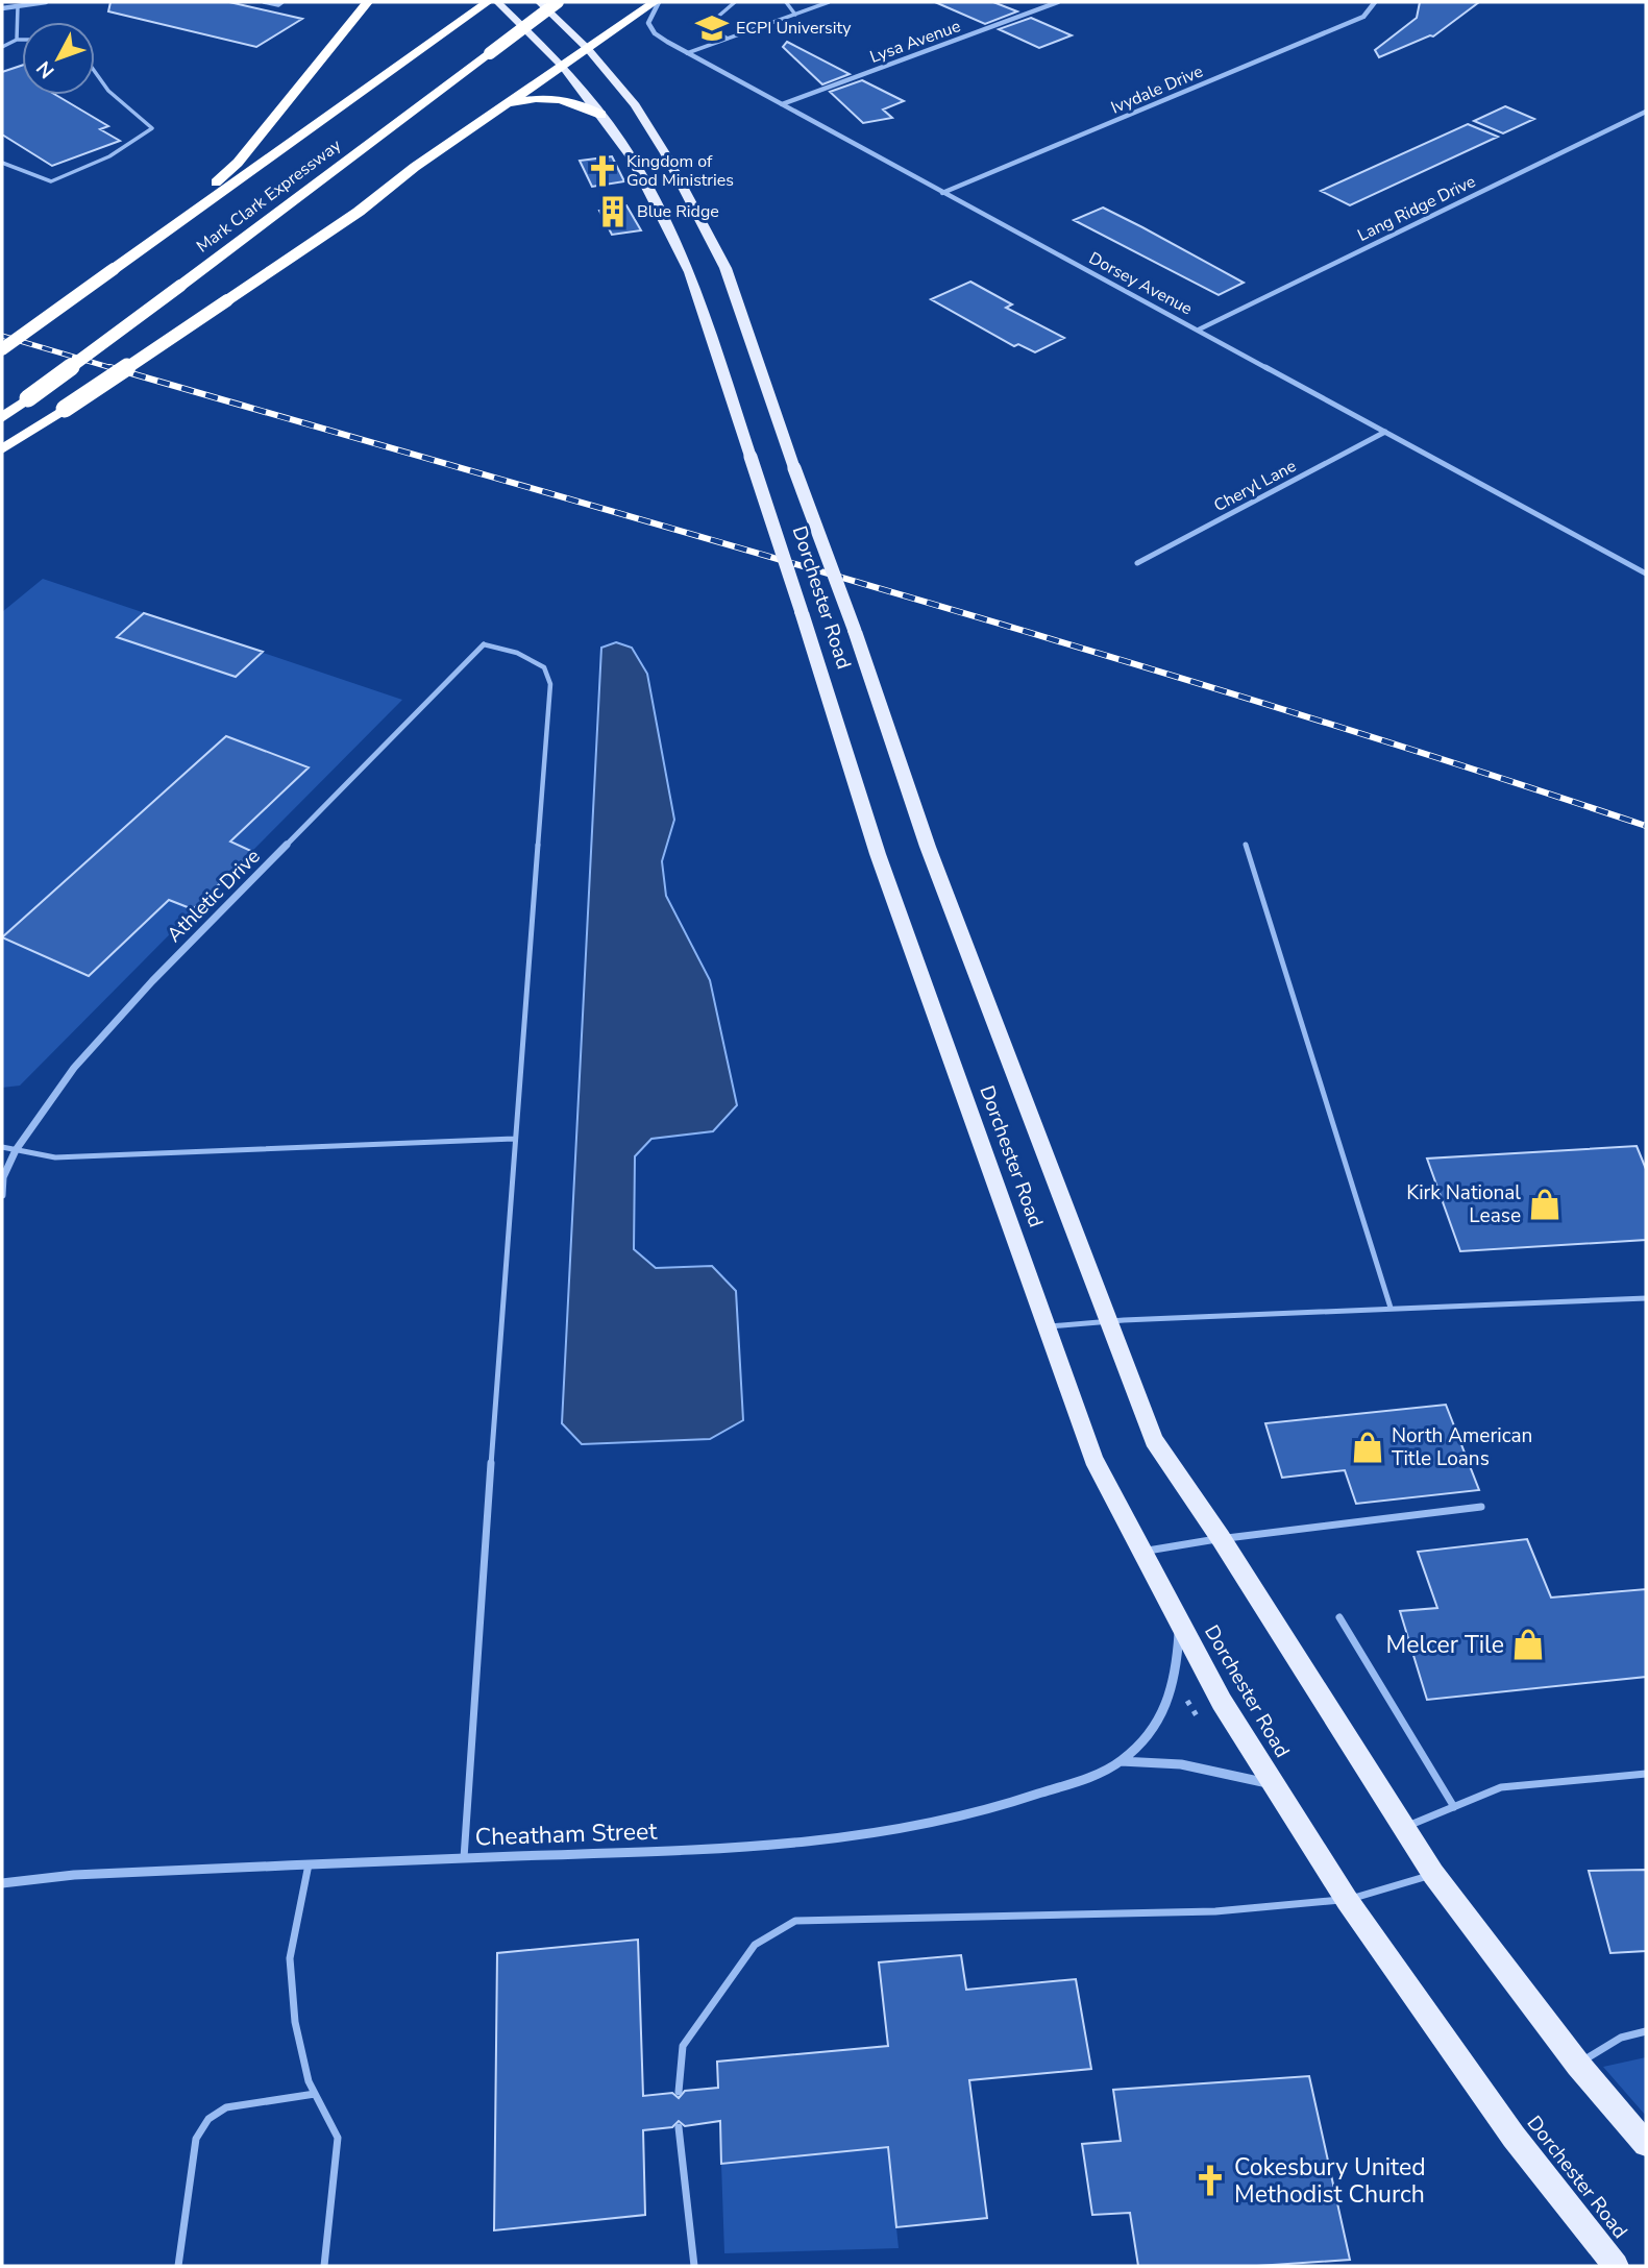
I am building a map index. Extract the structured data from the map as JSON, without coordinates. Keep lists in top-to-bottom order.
{
  "streets": {
    "highway": ["Mark Clark Expressway"],
    "main road": ["Dorchester Road"],
    "street": [
      "Lysa Avenue",
      "Ivydale Drive",
      "Lang Ridge Drive",
      "Dorsey Avenue",
      "Cheryl Lane",
      "Athletic Drive",
      "Cheatham Street"
    ]
  },
  "crossings": [
    ["Lysa Avenue", "Dorsey Avenue"],
    ["Ivydale Drive", "Dorsey Avenue"],
    ["Lang Ridge Drive", "Dorsey Avenue"],
    ["Dorsey Avenue", "Cheryl Lane"],
    ["Dorchester Road", "Cheatham Street"]
  ],
  "places": {
    "school or university": ["ECPI University"],
    "church": ["Kingdom of God Ministries", "Cokesbury United Methodist Church"],
    "building": ["Blue Ridge"],
    "shop": ["Kirk National Lease", "North American Title Loans", "Melcer Tile"]
  },
  "north": "bottom left"
}
